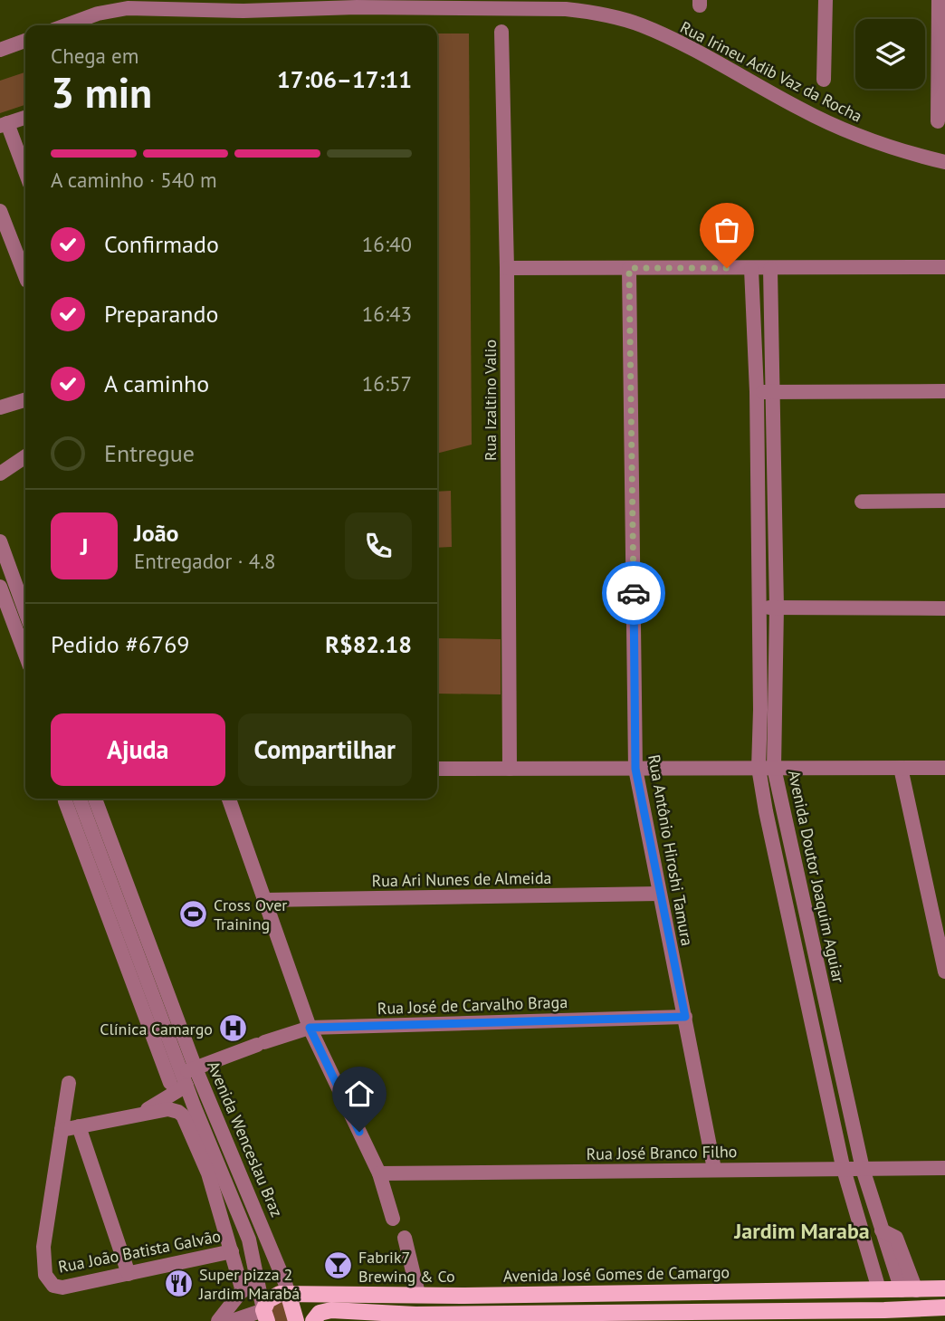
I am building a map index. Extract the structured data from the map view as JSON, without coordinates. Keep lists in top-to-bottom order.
{
  "streets": {
    "main road": ["Avenida Wenceslau Braz", "Avenida José Gomes de Camargo"],
    "street": [
      "Rua Irineu Adib Vaz da Rocha",
      "Rua Izaltino Valio",
      "Rua Antônio Hiroshi Tamura",
      "Avenida Doutor Joaquim Aguiar",
      "Rua Ari Nunes de Almeida",
      "Rua José de Carvalho Braga",
      "Rua José Branco Filho",
      "Rua João Batista Galvão"
    ]
  },
  "crossings": [
    ["Rua Antônio Hiroshi Tamura", "Rua Ari Nunes de Almeida"],
    ["Rua Antônio Hiroshi Tamura", "Rua José de Carvalho Braga"],
    ["Rua Antônio Hiroshi Tamura", "Rua José Branco Filho"],
    ["Avenida Doutor Joaquim Aguiar", "Rua José Branco Filho"],
    ["Avenida Doutor Joaquim Aguiar", "Avenida José Gomes de Camargo"],
    ["Rua José de Carvalho Braga", "Avenida Wenceslau Braz"],
    ["Avenida Wenceslau Braz", "Avenida José Gomes de Camargo"]
  ],
  "districts": ["Jardim Maraba"],
  "places": {
    "sports": ["Cross Over Training"],
    "hospital": ["Clínica Camargo"],
    "bar": ["Fabrik7 Brewing & Co"],
    "restaurant": ["Super pizza 2 Jardim Marabá"]
  },
  "page": {
    "heading": ["3 min", "Chega em", "17:06–17:11"],
    "panel": [
      "João",
      "Entregador · 4.8",
      "Pedido #6769",
      "R$82.18"
    ],
    "bar": "A caminho · 540 m",
    "list": [
      ["Confirmado", "16:40"],
      ["Preparando", "16:43"],
      ["A caminho", "16:57"],
      "Entregue"
    ],
    "round": "J",
    "buttons": ["Ajuda", "Compartilhar"]
  }
}
